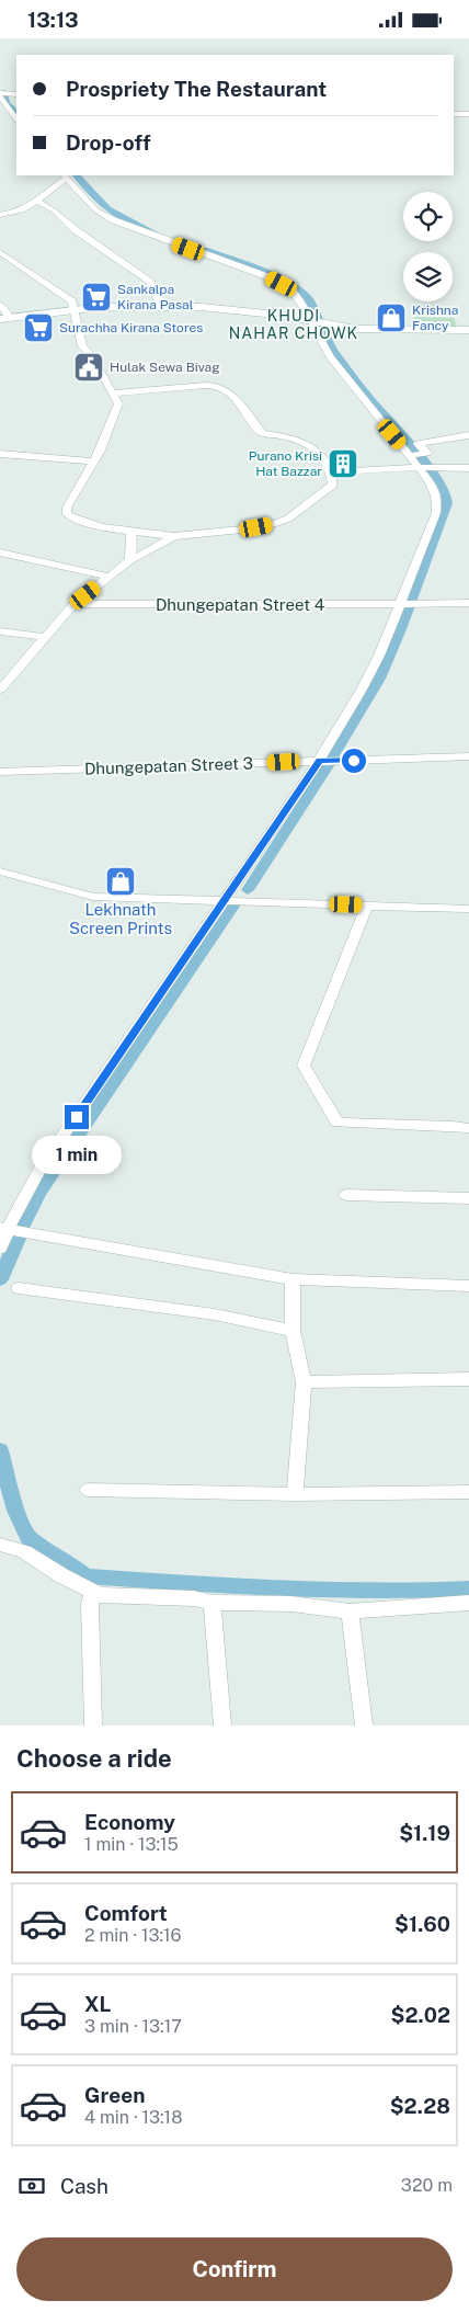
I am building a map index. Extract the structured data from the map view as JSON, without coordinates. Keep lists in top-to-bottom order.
{
  "streets": {
    "street": ["Dhungepatan Street 4", "Dhungepatan Street 3"]
  },
  "districts": ["KHUDI NAHAR CHOWK"],
  "places": {
    "supermarket": ["Sankalpa Kirana Pasal", "Surachha Kirana Stores"],
    "shop": ["Krishna Fancy", "Lekhnath Screen Prints"],
    "public building": ["Hulak Sewa Bivag"],
    "building": ["Purano Krisi Hat Bazzar"]
  },
  "page": {
    "status": "13:13",
    "banner": ["Prospriety The Restaurant", "Drop-off"],
    "bubble": "1 min",
    "heading": "Choose a ride",
    "list": [
      {
        "name": "Economy",
        "note": "1 min · 13:15",
        "value": "$1.19"
      },
      {
        "name": "Comfort",
        "note": "2 min · 13:16",
        "value": "$1.60"
      },
      {
        "name": "XL",
        "note": "3 min · 13:17",
        "value": "$2.02"
      },
      {
        "name": "Green",
        "note": "4 min · 13:18",
        "value": "$2.28"
      }
    ],
    "pay": ["Cash", "320 m"],
    "buttons": "Confirm"
  }
}
